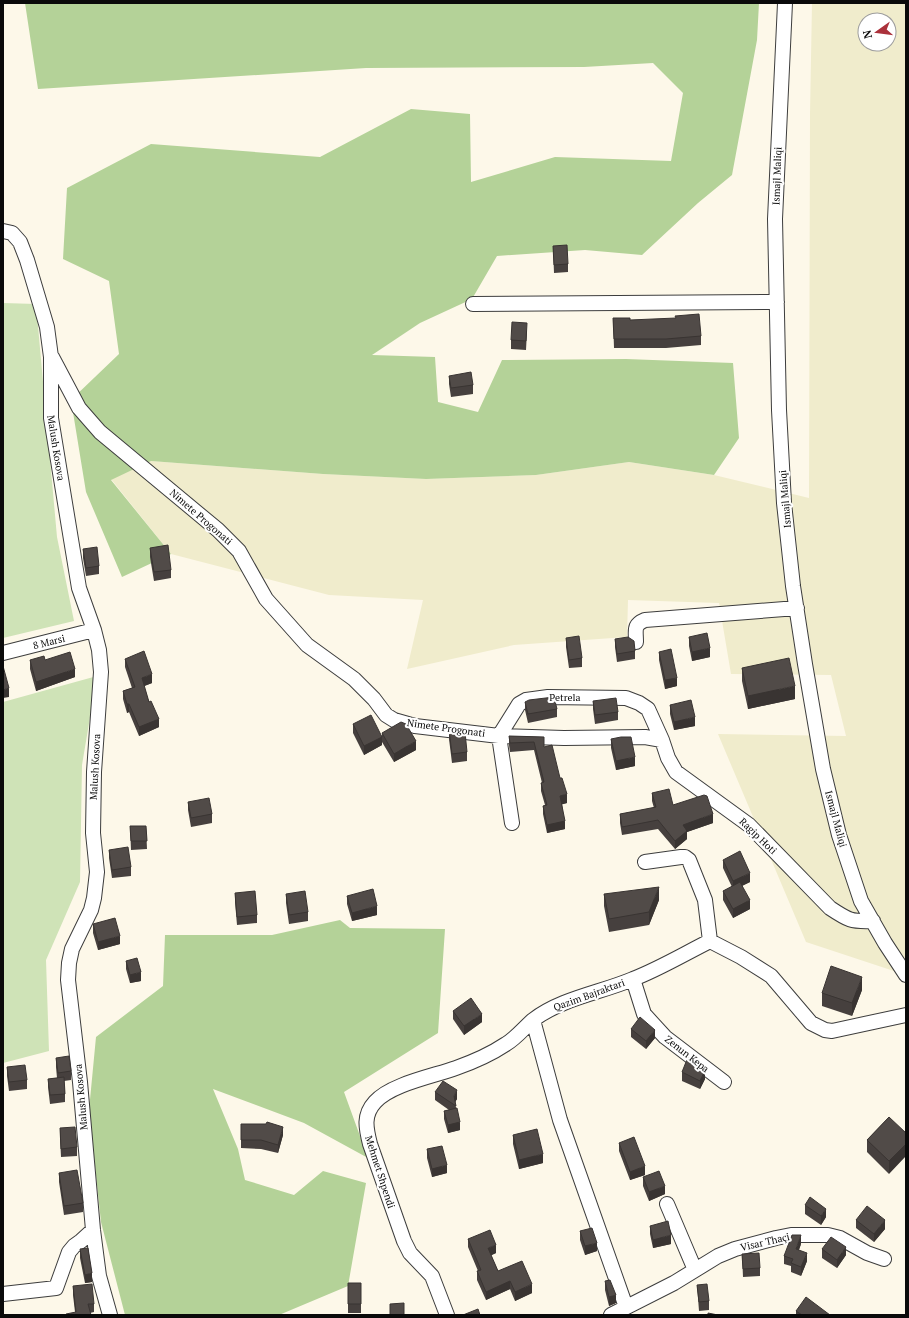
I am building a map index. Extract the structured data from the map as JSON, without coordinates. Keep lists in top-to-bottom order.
{
  "streets": {
    "street": [
      "Ismajl Maliqi",
      "Malush Kosova",
      "Nimete Progonati",
      "8 Marsi",
      "Petrela",
      "Ragip Hoti",
      "Qazim Bajraktari",
      "Zenun Kepa",
      "Mehmet Shpendi",
      "Visar Thaçi"
    ]
  },
  "crossings": [
    ["Ismajl Maliqi", "Ragip Hoti"],
    ["Malush Kosova", "Nimete Progonati"],
    ["Malush Kosova", "8 Marsi"],
    ["Nimete Progonati", "Petrela"],
    ["Nimete Progonati", "Ragip Hoti"],
    ["Petrela", "Ragip Hoti"],
    ["Qazim Bajraktari", "Zenun Kepa"],
    ["Qazim Bajraktari", "Mehmet Shpendi"]
  ],
  "north": "left"
}
